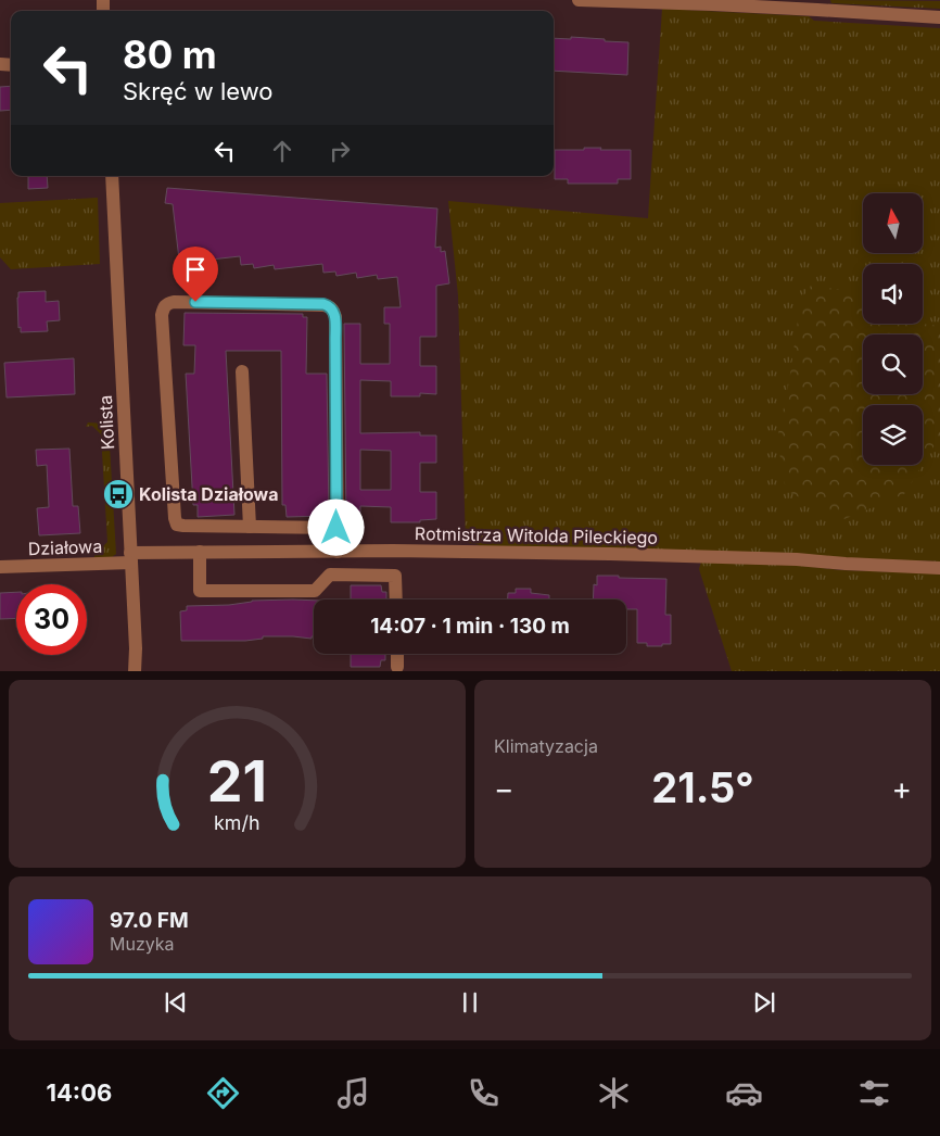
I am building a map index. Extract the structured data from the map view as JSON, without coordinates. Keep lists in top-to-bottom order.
{
  "streets": {
    "street": ["Kolista", "Rotmistrza Witolda Pileckiego", "Działowa"]
  },
  "crossings": [
    ["Kolista", "Rotmistrza Witolda Pileckiego"],
    ["Kolista", "Działowa"],
    ["Rotmistrza Witolda Pileckiego", "Działowa"]
  ],
  "places": {
    "bus stop": ["Kolista Działowa"]
  },
  "north": "top",
  "page": {
    "turn": ["80 m", "Skręć w lewo"],
    "limit": "30",
    "trip": "14:07 · 1 min · 130 m",
    "tile": "Klimatyzacja",
    "heat": ["−", "21.5°", "+"],
    "song": ["97.0 FM", "Muzyka"],
    "tabs": "14:06",
    "gauge": ["21", "km/h"]
  }
}
